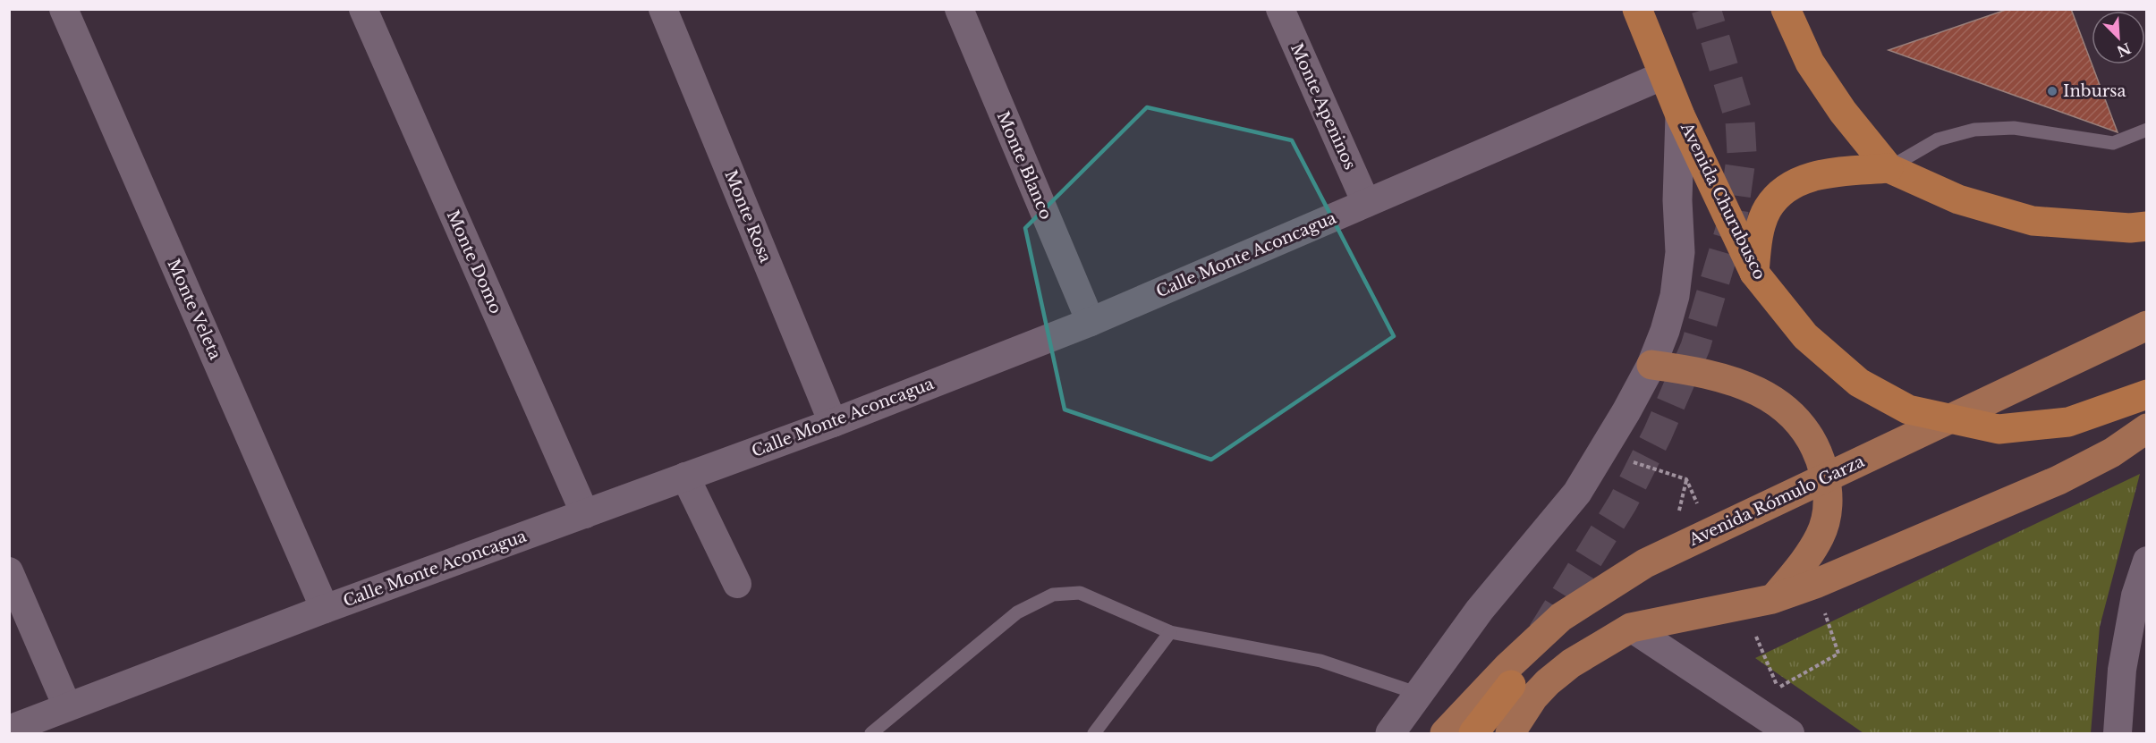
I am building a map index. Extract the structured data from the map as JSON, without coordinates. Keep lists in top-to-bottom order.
{
  "streets": {
    "highway": ["Avenida Churubusco"],
    "main road": ["Avenida Rómulo Garza"],
    "street": [
      "Monte Apeninos",
      "Monte Blanco",
      "Monte Rosa",
      "Calle Monte Aconcagua",
      "Monte Domo",
      "Monte Veleta"
    ]
  },
  "crossings": [
    ["Monte Apeninos", "Calle Monte Aconcagua"],
    ["Monte Blanco", "Calle Monte Aconcagua"],
    ["Avenida Churubusco", "Calle Monte Aconcagua"],
    ["Monte Rosa", "Calle Monte Aconcagua"],
    ["Calle Monte Aconcagua", "Monte Domo"],
    ["Calle Monte Aconcagua", "Monte Veleta"]
  ],
  "places": ["Inbursa"],
  "north": "bottom right"
}
